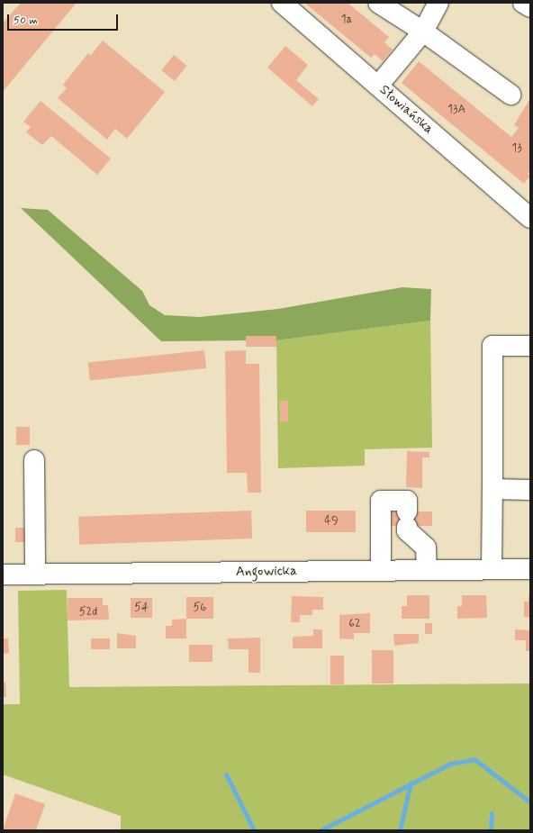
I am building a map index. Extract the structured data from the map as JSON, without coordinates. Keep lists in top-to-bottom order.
{
  "streets": {
    "street": ["Słowiańska", "Angowicka"]
  },
  "house_numbers": [
    "1a",
    "13A",
    "13",
    "49",
    "54",
    "56",
    "52d",
    "62"
  ],
  "scale_bar": "50 m"
}
